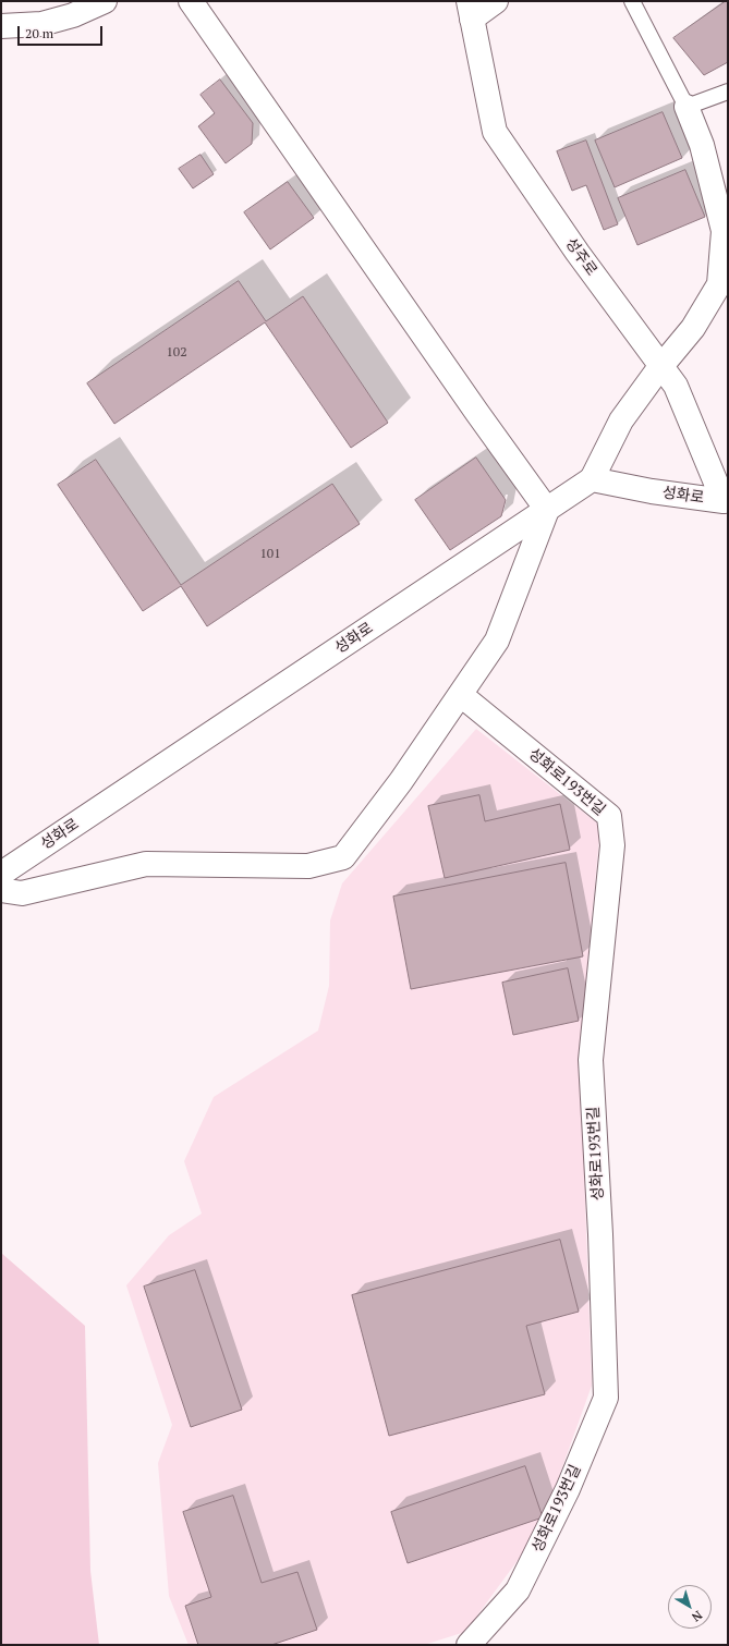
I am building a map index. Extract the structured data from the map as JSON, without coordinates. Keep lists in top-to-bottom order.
{
  "streets": {
    "street": ["성주로", "성화로", "성화로193번길"]
  },
  "crossings": [
    ["성주로", "성화로"]
  ],
  "house_numbers": ["102", "101"],
  "scale_bar": "20 m",
  "north": "bottom right"
}
